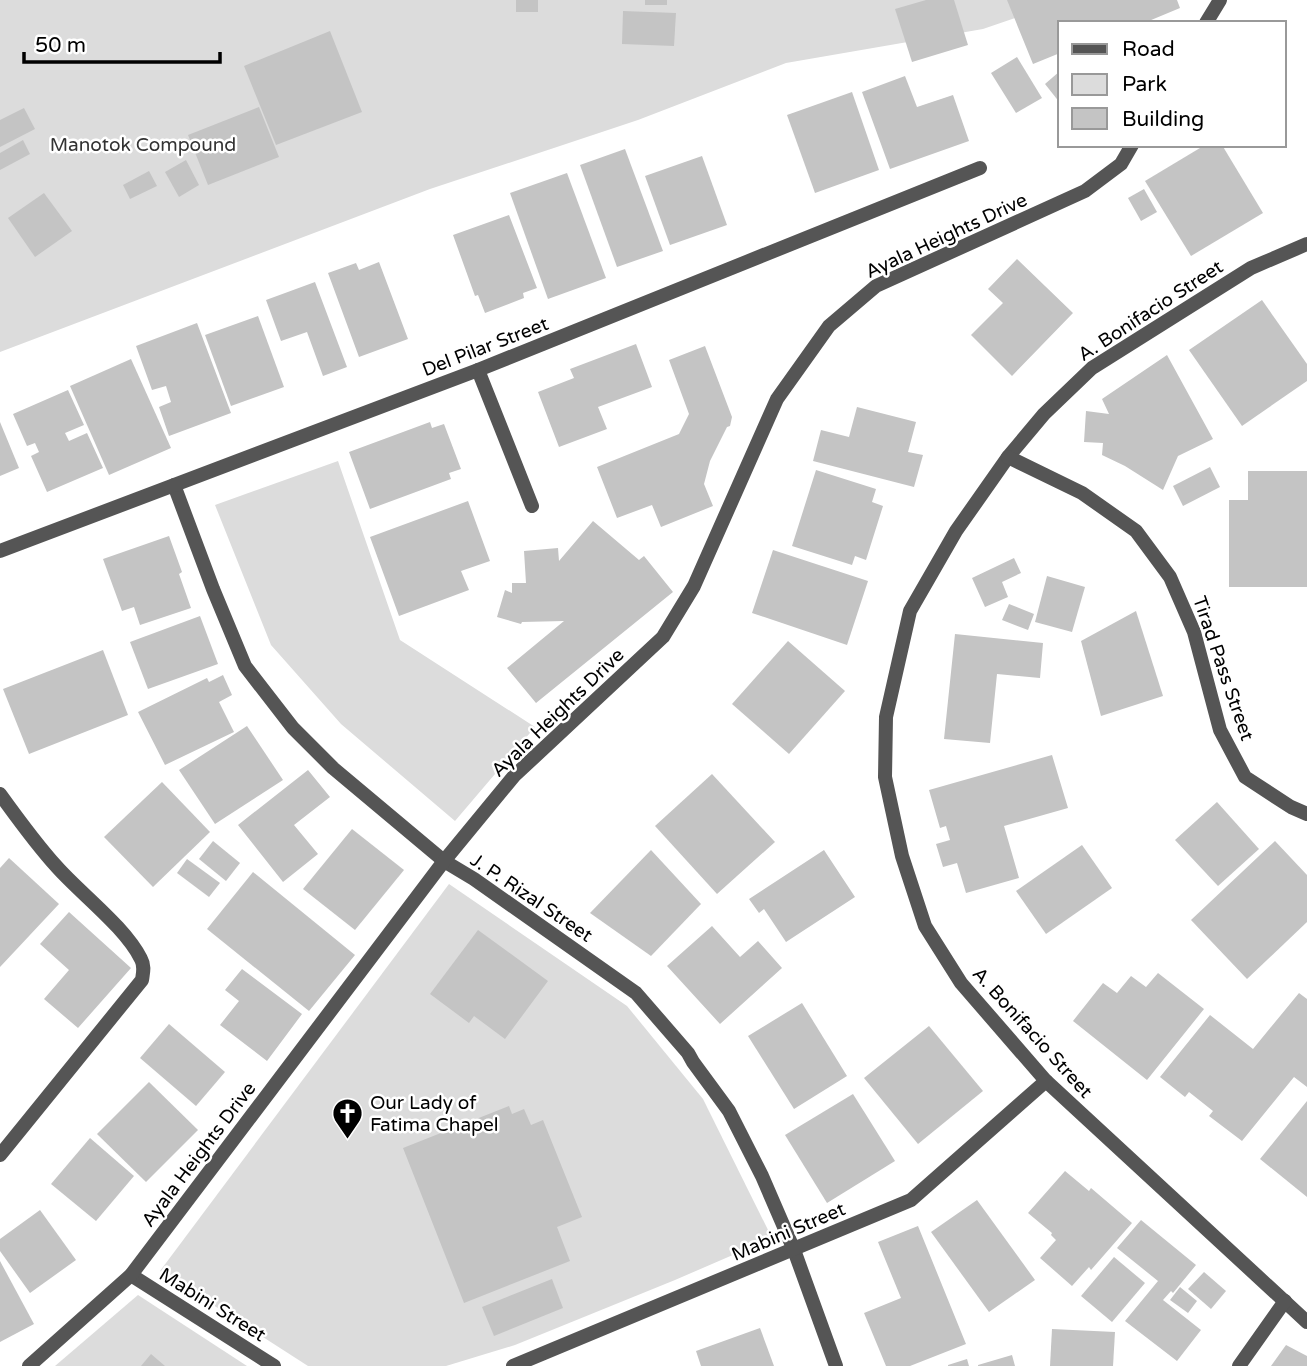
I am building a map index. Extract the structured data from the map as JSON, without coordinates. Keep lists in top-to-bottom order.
{
  "streets": {
    "street": [
      "Ayala Heights Drive",
      "A. Bonifacio Street",
      "Del Pilar Street",
      "Tirad Pass Street",
      "J. P. Rizal Street",
      "Mabini Street"
    ]
  },
  "crossings": [
    ["Ayala Heights Drive", "J. P. Rizal Street"],
    ["Ayala Heights Drive", "Mabini Street"],
    ["A. Bonifacio Street", "Tirad Pass Street"],
    ["A. Bonifacio Street", "Mabini Street"],
    ["Del Pilar Street", "J. P. Rizal Street"],
    ["J. P. Rizal Street", "Mabini Street"]
  ],
  "parks": ["Manotok Compound"],
  "places": {
    "church": ["Our Lady of Fatima Chapel"]
  },
  "legend": ["Road", "Park", "Building"],
  "scale_bar": "50 m"
}
